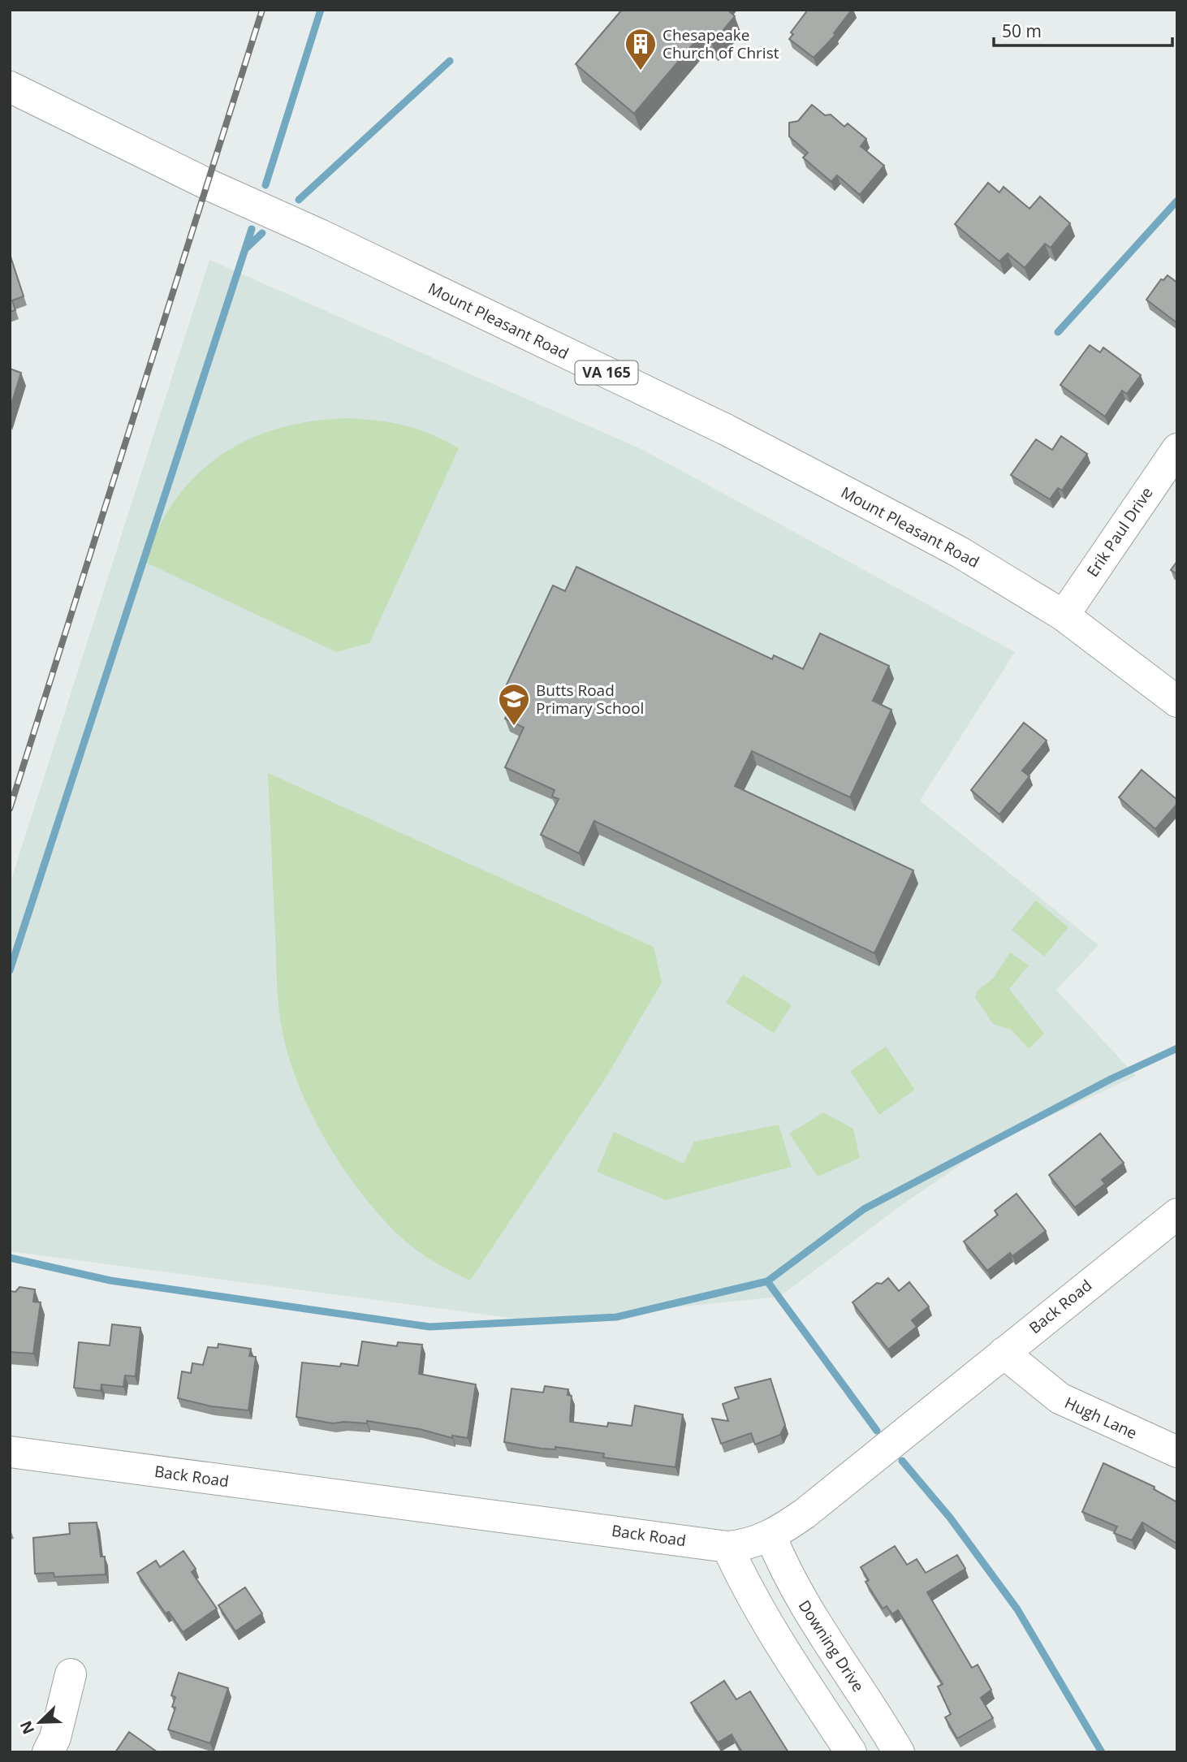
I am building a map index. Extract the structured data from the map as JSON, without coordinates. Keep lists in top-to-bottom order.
{
  "streets": {
    "main road": [
      "Mount Pleasant Road",
      "VA 165",
      "Erik Paul Drive",
      "Back Road",
      "Hugh Lane",
      "Downing Drive"
    ]
  },
  "crossings": [
    ["Mount Pleasant Road", "Erik Paul Drive"],
    ["Back Road", "Hugh Lane"],
    ["Back Road", "Downing Drive"]
  ],
  "places": {
    "building": ["Chesapeake Church of Christ"],
    "school or university": ["Butts Road Primary School"]
  },
  "scale_bar": "50 m",
  "north": "bottom left"
}
